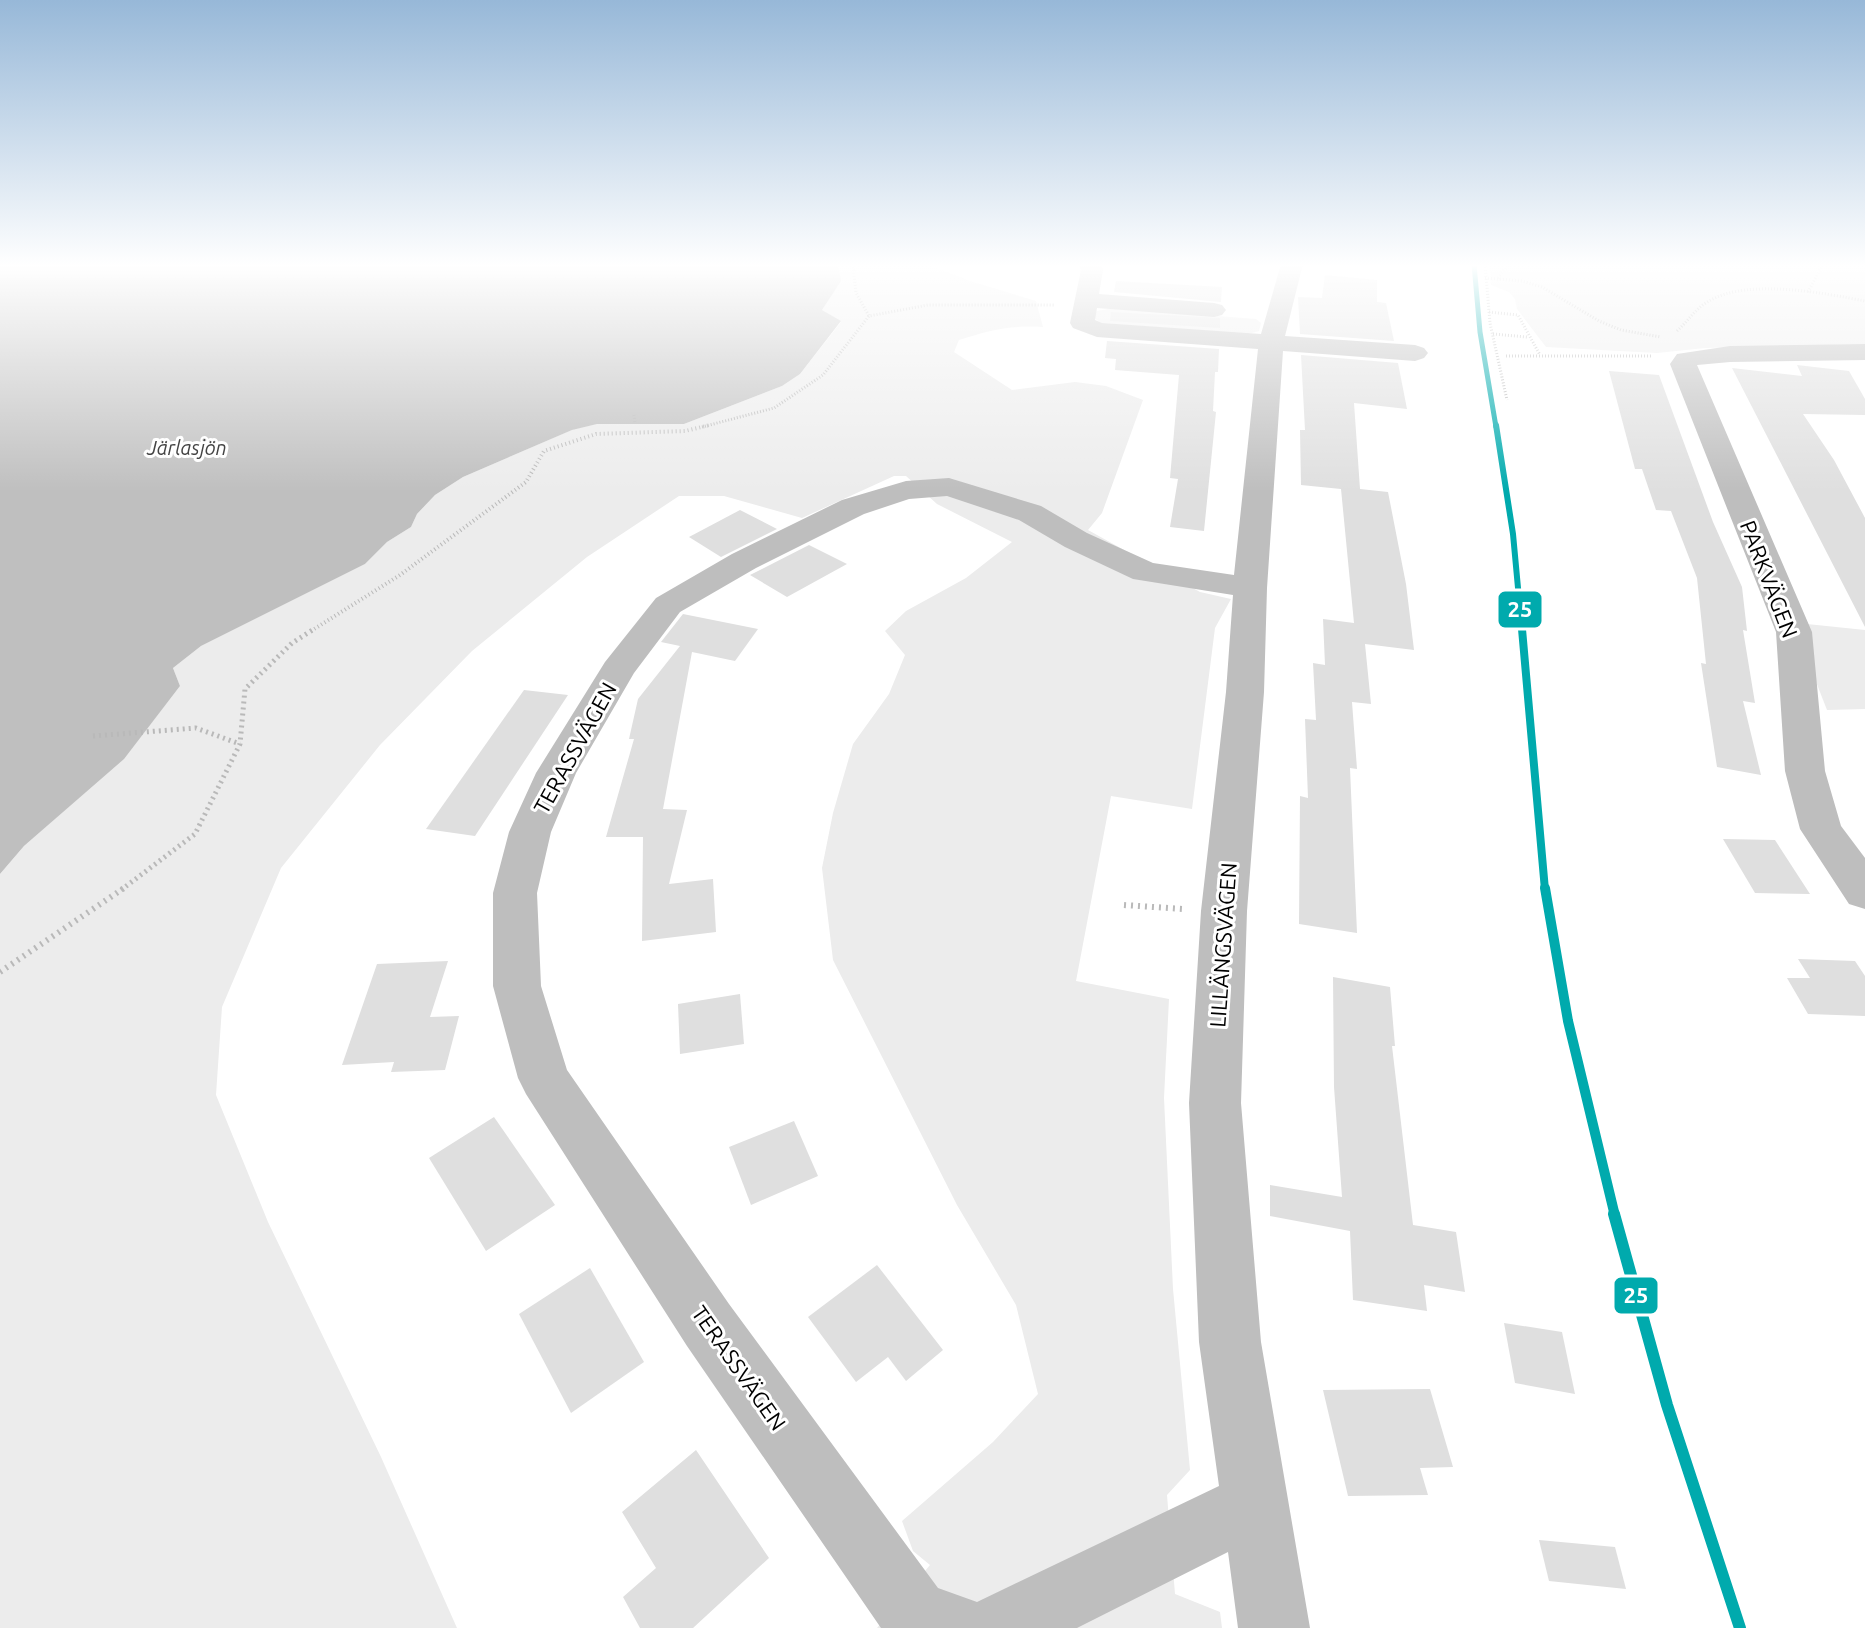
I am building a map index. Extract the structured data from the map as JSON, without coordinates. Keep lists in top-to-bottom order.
{
  "streets": {
    "street": ["PARKVÄGEN", "TERASSVÄGEN", "LILLÄNGSVÄGEN"]
  },
  "crossings": [
    ["TERASSVÄGEN", "LILLÄNGSVÄGEN"]
  ],
  "water": ["Järlasjön"],
  "lines": ["transit line 25"]
}
